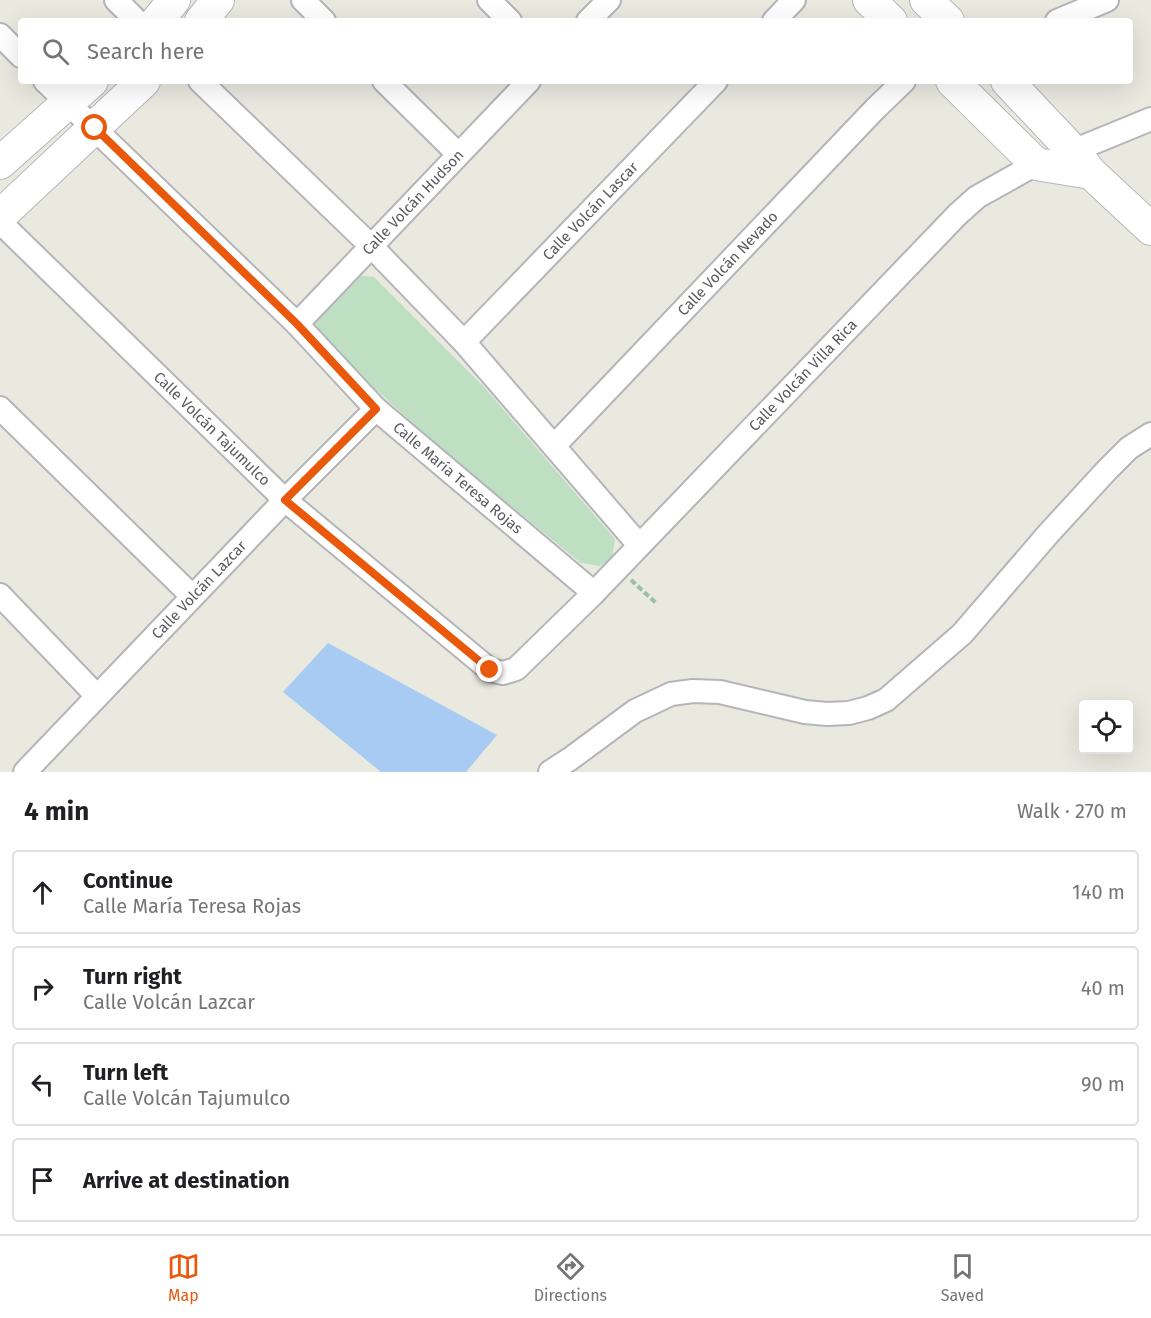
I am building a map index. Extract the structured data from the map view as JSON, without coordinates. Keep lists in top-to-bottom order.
{
  "streets": {
    "street": [
      "Calle Volcán Hudson",
      "Calle Volcán Lascar",
      "Calle Volcán Nevado",
      "Calle Volcán Villa Rica",
      "Calle Volcán Tajumulco",
      "Calle María Teresa Rojas",
      "Calle Volcán Lazcar"
    ]
  },
  "crossings": [
    ["Calle Volcán Hudson", "Calle María Teresa Rojas"],
    ["Calle Volcán Villa Rica", "Calle Volcán Tajumulco"],
    ["Calle Volcán Villa Rica", "Calle María Teresa Rojas"],
    ["Calle Volcán Tajumulco", "Calle Volcán Lazcar"],
    ["Calle María Teresa Rojas", "Calle Volcán Lazcar"]
  ],
  "page": {
    "search": "Search here",
    "heading": ["4 min", "Walk · 270 m"],
    "list": [
      ["Continue", "Calle María Teresa Rojas", "140 m"],
      ["Turn right", "Calle Volcán Lazcar", "40 m"],
      ["Turn left", "Calle Volcán Tajumulco", "90 m"],
      "Arrive at destination"
    ],
    "nav": ["Map", "Directions", "Saved"]
  }
}
